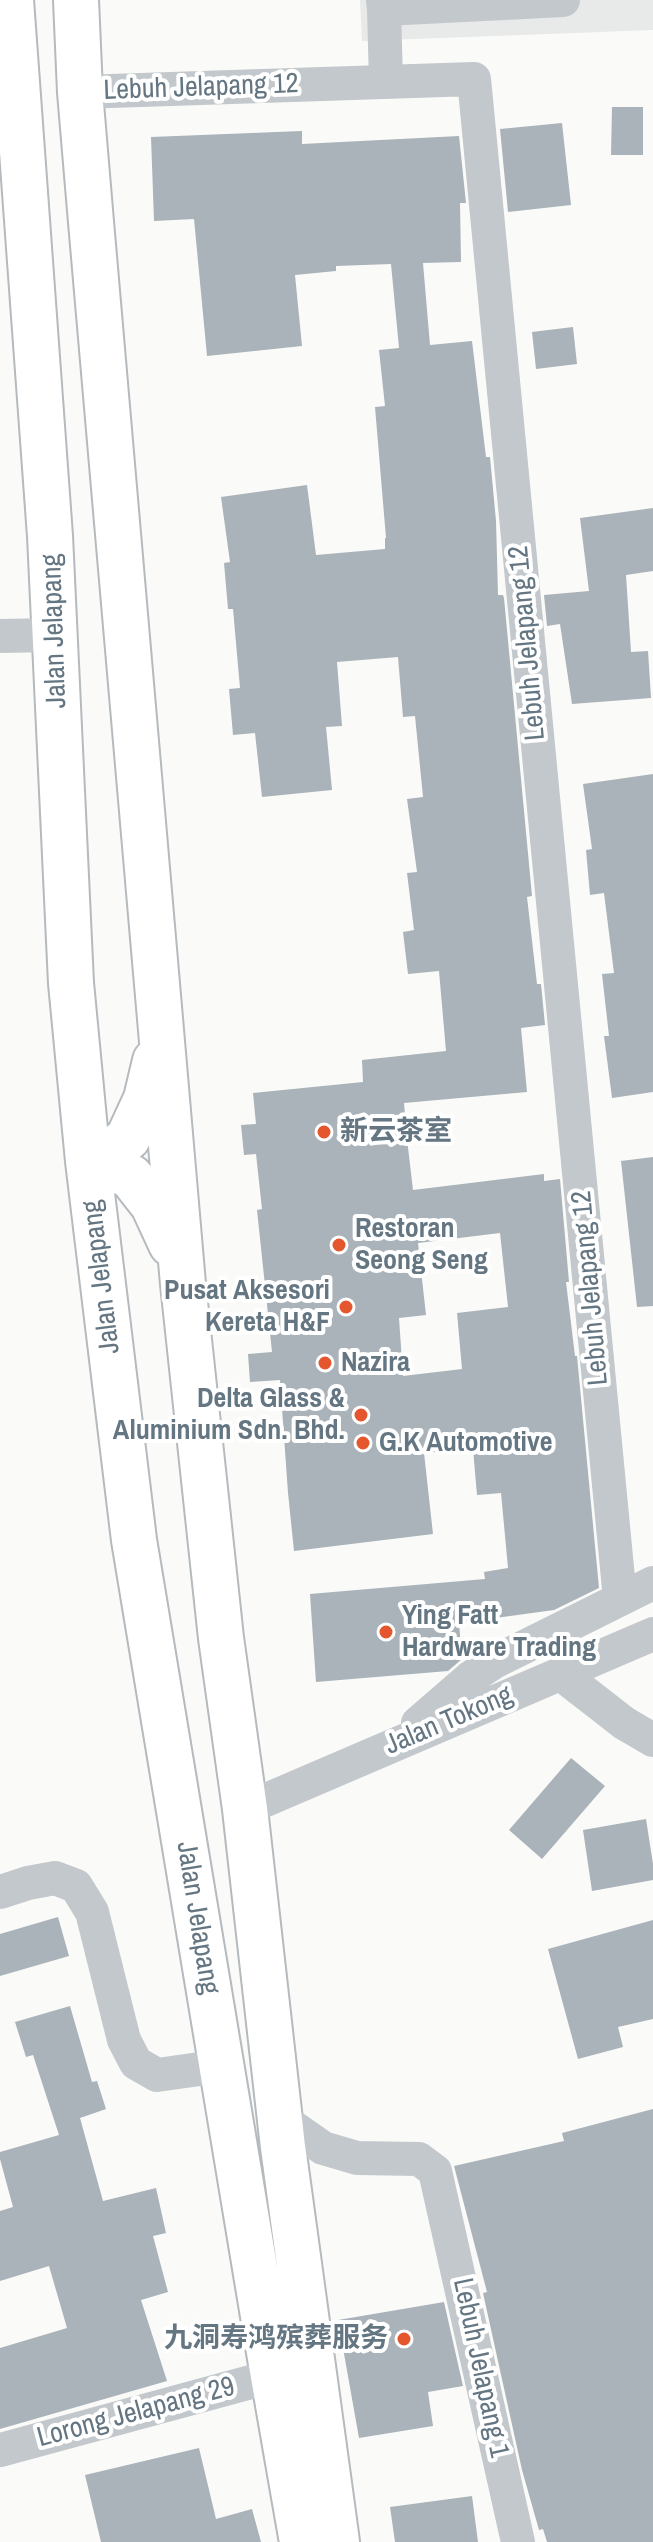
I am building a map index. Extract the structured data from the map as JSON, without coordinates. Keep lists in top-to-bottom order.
{
  "streets": {
    "main road": ["Jalan Jelapang"],
    "street": [
      "Lebuh Jelapang 12",
      "Jalan Tokong",
      "Lebuh Jelapang 1",
      "Lorong Jelapang 29"
    ]
  },
  "crossings": [
    ["Lebuh Jelapang 12", "Jalan Jelapang"],
    ["Jalan Jelapang", "Jalan Tokong"],
    ["Jalan Jelapang", "Lebuh Jelapang 1"],
    ["Jalan Jelapang", "Lorong Jelapang 29"]
  ],
  "places": [
    "新云茶室",
    "Restoran Seong Seng",
    "Pusat Aksesori Kereta H&F",
    "Nazira",
    "Delta Glass & Aluminium Sdn. Bhd.",
    "G.K Automotive",
    "Ying Fatt Hardware Trading",
    "九洞寿鸿殡葬服务"
  ]
}
